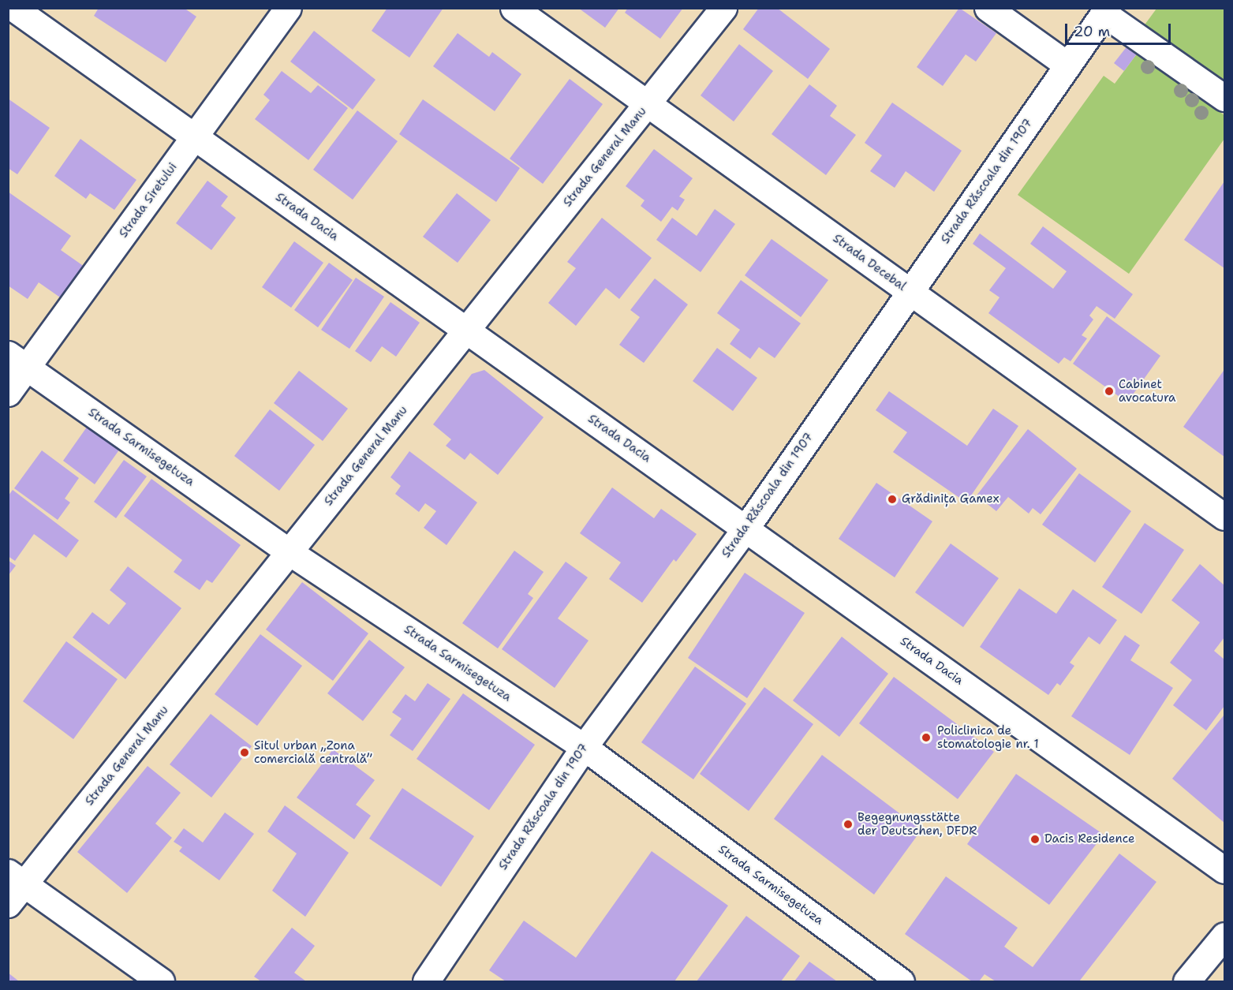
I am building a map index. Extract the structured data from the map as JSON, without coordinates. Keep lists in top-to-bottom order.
{
  "streets": {
    "street": [
      "Strada General Manu",
      "Strada Răscoala din 1907",
      "Strada Siretului",
      "Strada Dacia",
      "Strada Decebal",
      "Strada Sarmisegetuza"
    ]
  },
  "crossings": [
    ["Strada General Manu", "Strada Dacia"],
    ["Strada General Manu", "Strada Decebal"],
    ["Strada General Manu", "Strada Sarmisegetuza"],
    ["Strada Răscoala din 1907", "Strada Dacia"],
    ["Strada Răscoala din 1907", "Strada Decebal"],
    ["Strada Răscoala din 1907", "Strada Sarmisegetuza"],
    ["Strada Siretului", "Strada Dacia"],
    ["Strada Siretului", "Strada Sarmisegetuza"]
  ],
  "places": [
    "Cabinet avocatura",
    "Grădinița Gamex",
    "Policlinica de stomatologie nr. 1",
    "Situl urban „Zona comercială centrală”",
    "Begegnungsstätte der Deutschen, DFDR",
    "Dacis Residence"
  ],
  "scale_bar": "20 m"
}
